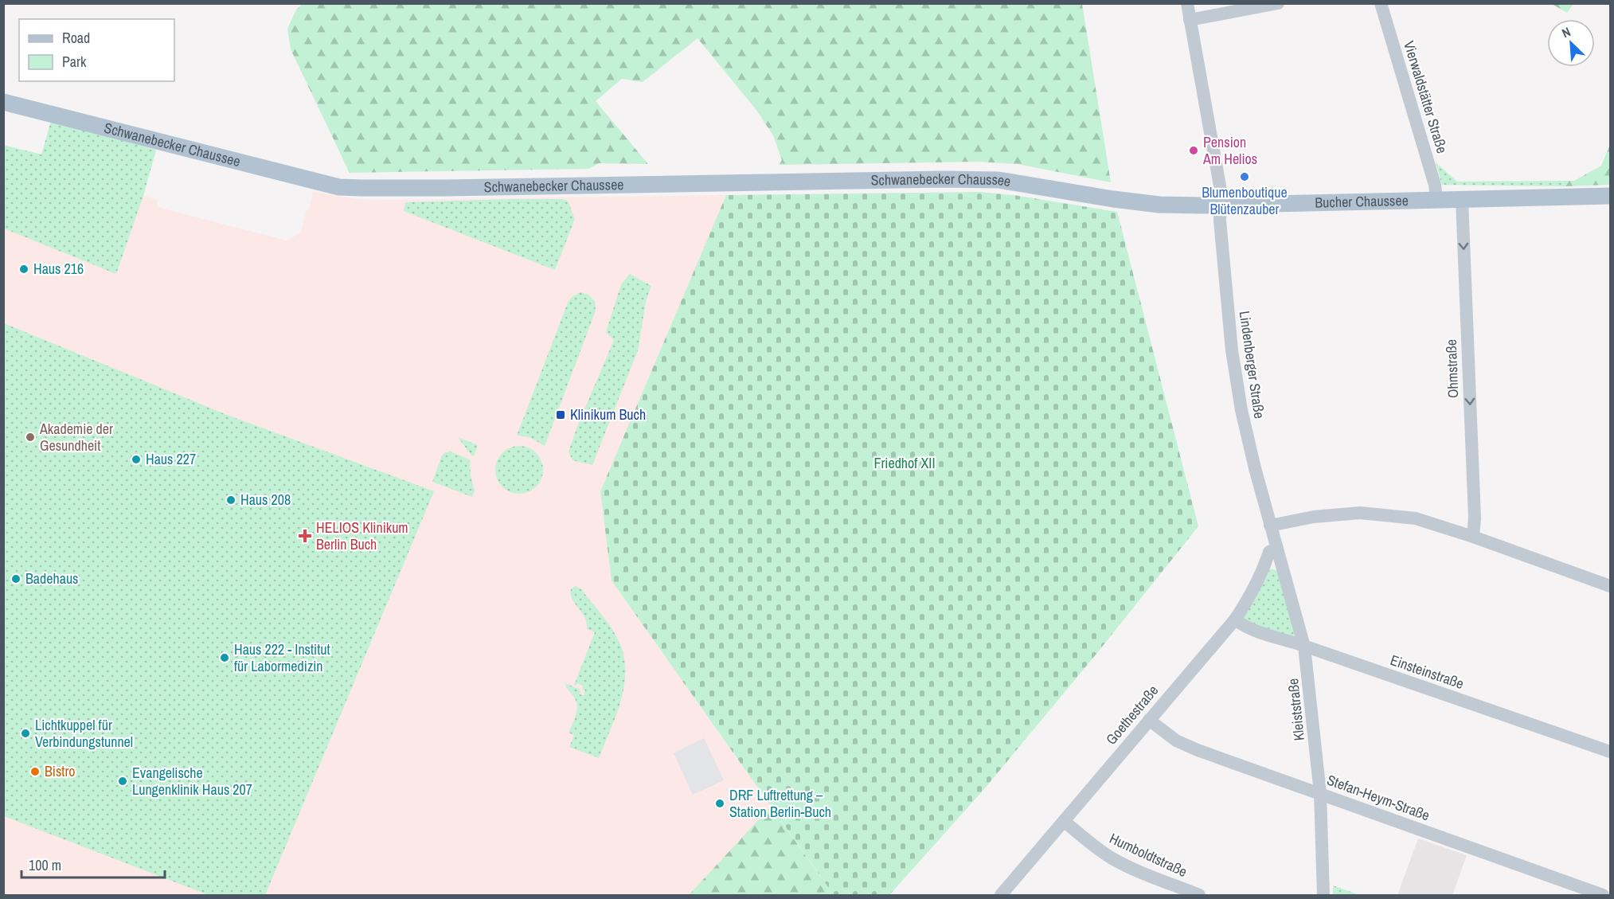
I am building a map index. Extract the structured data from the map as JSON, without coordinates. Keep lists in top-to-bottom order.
{
  "streets": {
    "main road": ["Schwanebecker Chaussee", "Bucher Chaussee"],
    "street": [
      "Vierwaldstätter Straße",
      "Lindenberger Straße",
      "Ohmstraße",
      "Einsteinstraße",
      "Kleiststraße",
      "Goethestraße",
      "Stefan-Heym-Straße",
      "Humboldtstraße"
    ]
  },
  "crossings": [
    ["Vierwaldstätter Straße", "Bucher Chaussee"],
    ["Schwanebecker Chaussee", "Bucher Chaussee"],
    ["Bucher Chaussee", "Lindenberger Straße"],
    ["Bucher Chaussee", "Ohmstraße"],
    ["Lindenberger Straße", "Kleiststraße"],
    ["Einsteinstraße", "Kleiststraße"],
    ["Einsteinstraße", "Goethestraße"],
    ["Kleiststraße", "Goethestraße"],
    ["Kleiststraße", "Stefan-Heym-Straße"],
    ["Goethestraße", "Stefan-Heym-Straße"],
    ["Goethestraße", "Humboldtstraße"]
  ],
  "one_way": ["Ohmstraße"],
  "parks": ["Friedhof XII"],
  "places": {
    "other": [
      "Pension Am Helios",
      "Blumenboutique Blütenzauber",
      "Haus 216",
      "Akademie der Gesundheit",
      "Haus 227",
      "Haus 208",
      "Badehaus",
      "Haus 222 - Institut für Labormedizin",
      "Lichtkuppel für Verbindungstunnel",
      "Bistro",
      "Evangelische Lungenklinik Haus 207",
      "DRF Luftrettung – Station Berlin-Buch"
    ],
    "transit": ["Klinikum Buch"],
    "health": ["HELIOS Klinikum Berlin Buch"]
  },
  "legend": ["Road", "Park"],
  "scale_bar": "100 m",
  "north": "top left"
}
